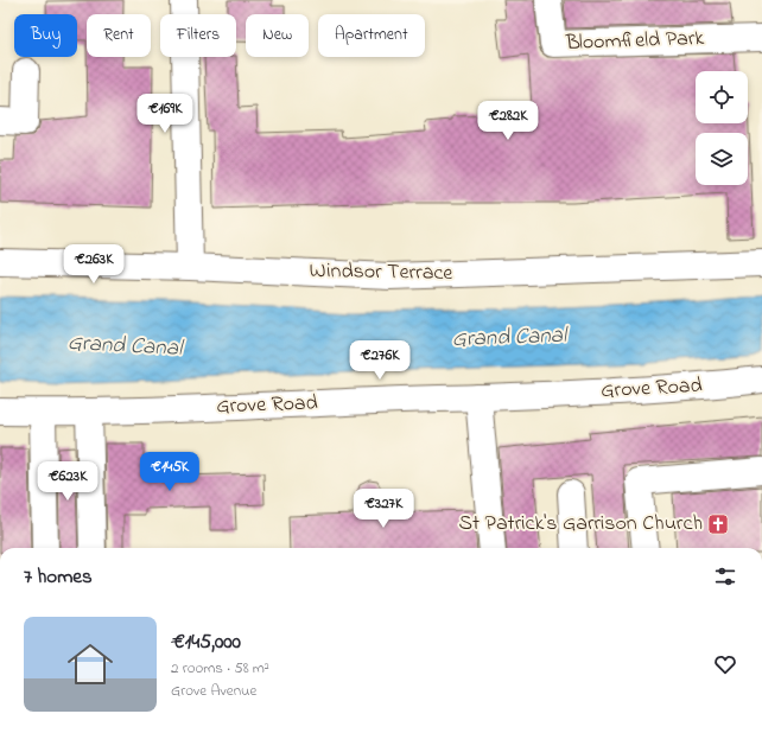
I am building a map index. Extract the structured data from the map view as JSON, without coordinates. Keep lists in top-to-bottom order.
{
  "streets": {
    "street": ["Bloomfield Park", "Windsor Terrace", "Grove Road"]
  },
  "water": ["Grand Canal"],
  "places": {
    "church": ["St Patrick's Garrison Church"]
  },
  "page": {
    "chip": [
      "Buy",
      "Rent",
      "Filters",
      "New",
      "Apartment"
    ],
    "price": [
      "€169K",
      "€282K",
      "€263K",
      "€276K",
      "€145K",
      "€623K",
      "€327K"
    ],
    "heading": "7 homes",
    "list": [
      {
        "name": "€145,000",
        "note": "2 rooms · 58 m² · Grove Avenue"
      }
    ]
  }
}
